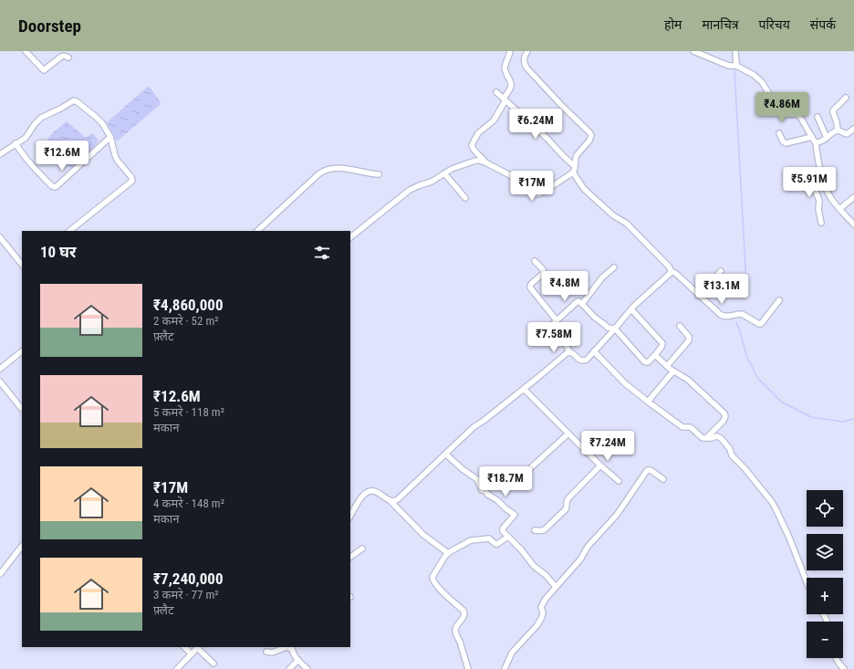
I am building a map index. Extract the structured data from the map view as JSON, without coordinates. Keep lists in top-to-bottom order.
{
  "page": {
    "header": "Doorstep",
    "nav": [
      "होम",
      "मानचित्र",
      "परिचय",
      "संपर्क"
    ],
    "price": [
      "₹4.86M",
      "₹6.24M",
      "₹12.6M",
      "₹5.91M",
      "₹17M",
      "₹4.8M",
      "₹13.1M",
      "₹7.58M",
      "₹7.24M",
      "₹18.7M"
    ],
    "heading": "10 घर",
    "list": [
      {
        "name": "₹4,860,000",
        "note": "2 कमरे · 52 m² · फ़्लैट"
      },
      {
        "name": "₹12.6M",
        "note": "5 कमरे · 118 m² · मकान"
      },
      {
        "name": "₹17M",
        "note": "4 कमरे · 148 m² · मकान"
      },
      {
        "name": "₹7,240,000",
        "note": "3 कमरे · 77 m² · फ़्लैट"
      }
    ],
    "map_buttons": ["+", "−"]
  }
}
